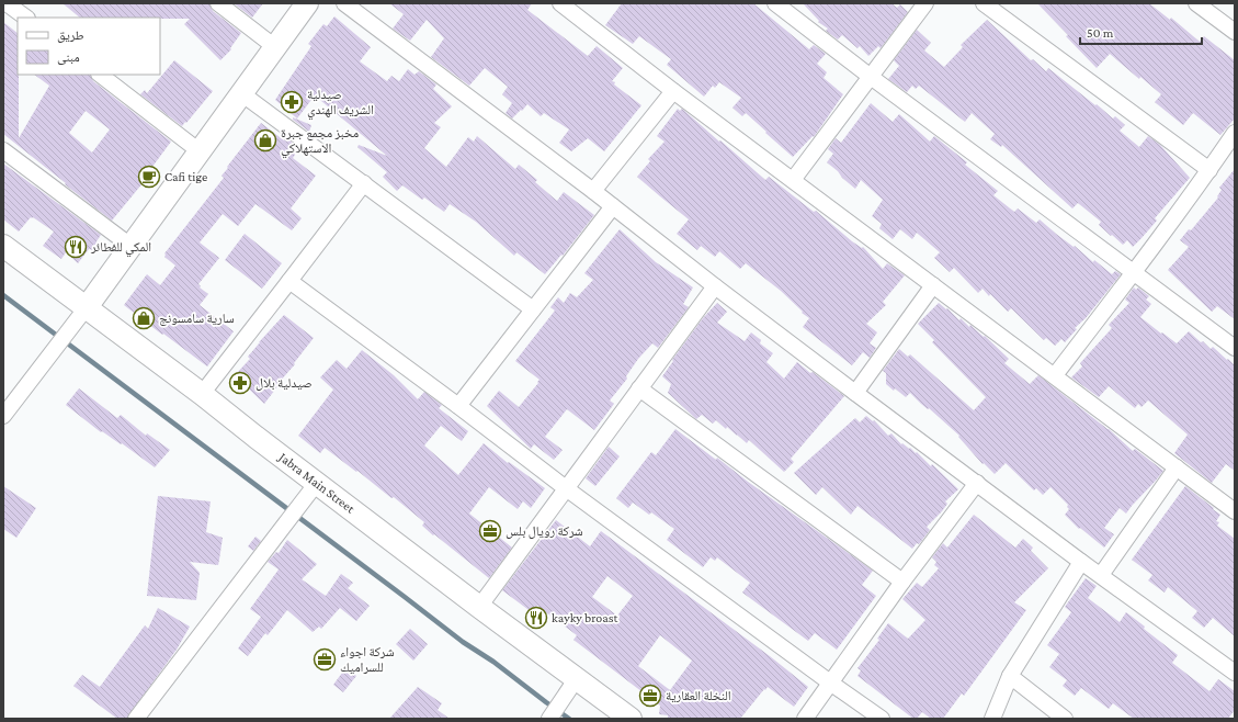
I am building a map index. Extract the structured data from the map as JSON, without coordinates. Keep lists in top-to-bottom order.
{
  "streets": {
    "main road": ["Jabra Main Street"]
  },
  "places": {
    "pharmacy": ["صيدلية الشريف الهندي", "صيدلية بلال"],
    "shop": ["مخبز مجمع جبرة الاستهلاكي", "سارية سامسونج"],
    "cafe": ["Cafi tige"],
    "restaurant": ["المكي للفطائر", "kayky broast"],
    "office": ["شركة رويال بلس", "شركة اجواء للسراميك", "النخلة العقارية"]
  },
  "legend": ["طريق", "مبنى"],
  "scale_bar": "50 m"
}
